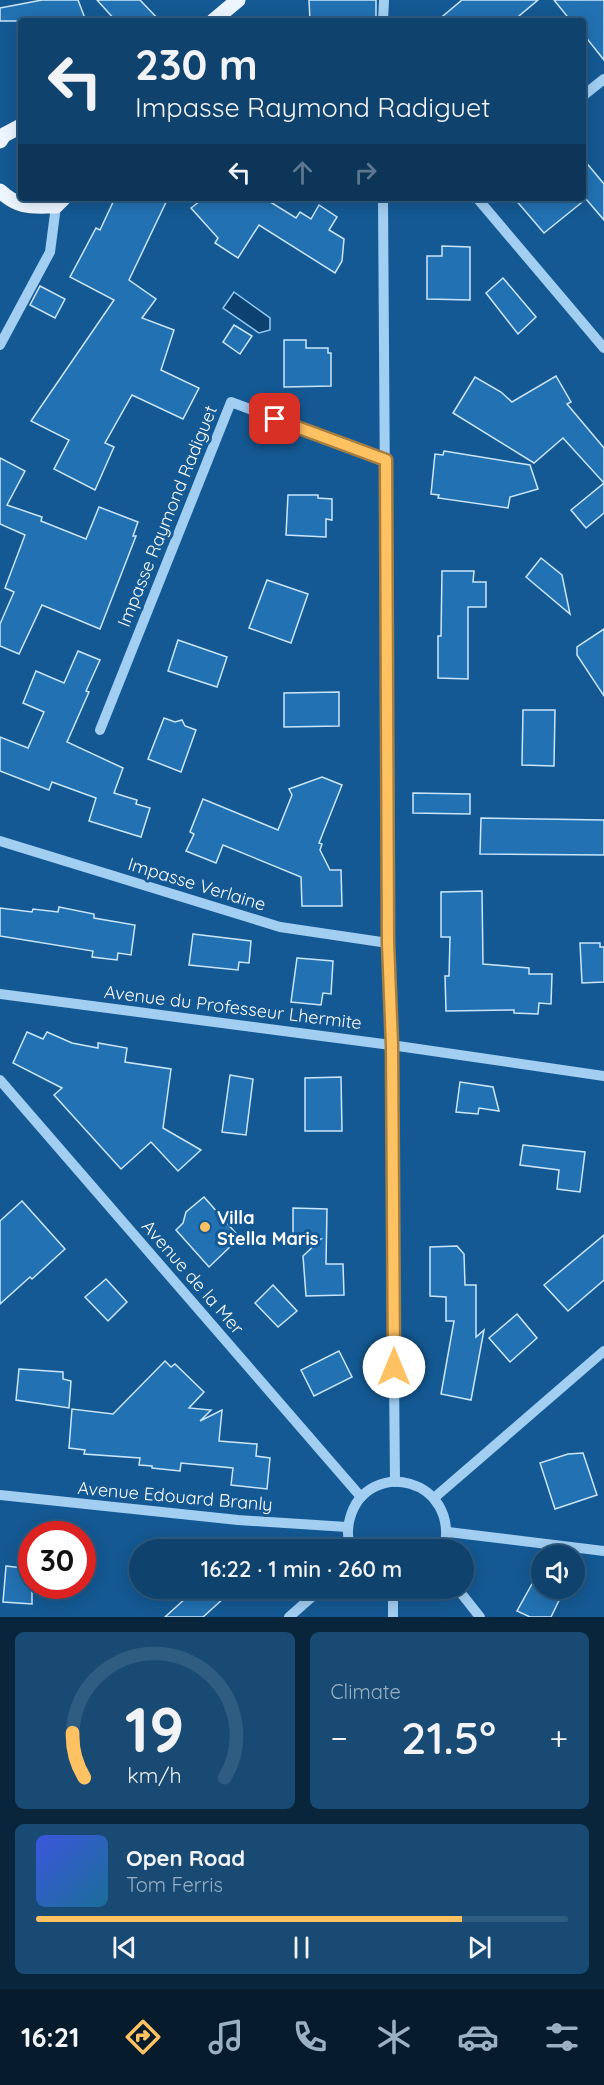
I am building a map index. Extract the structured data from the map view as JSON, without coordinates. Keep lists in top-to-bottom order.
{
  "streets": {
    "street": [
      "Impasse Raymond Radiguet",
      "Impasse Verlaine",
      "Avenue du Professeur Lhermite",
      "Avenue de la Mer",
      "Avenue Edouard Branly"
    ]
  },
  "places": ["Villa Stella Maris"],
  "page": {
    "turn": ["230 m", "Impasse Raymond Radiguet"],
    "limit": "30",
    "trip": "16:22 · 1 min · 260 m",
    "tile": "Climate",
    "heat": ["−", "21.5°", "+"],
    "song": ["Open Road", "Tom Ferris"],
    "tabs": "16:21",
    "gauge": ["19", "km/h"]
  }
}
